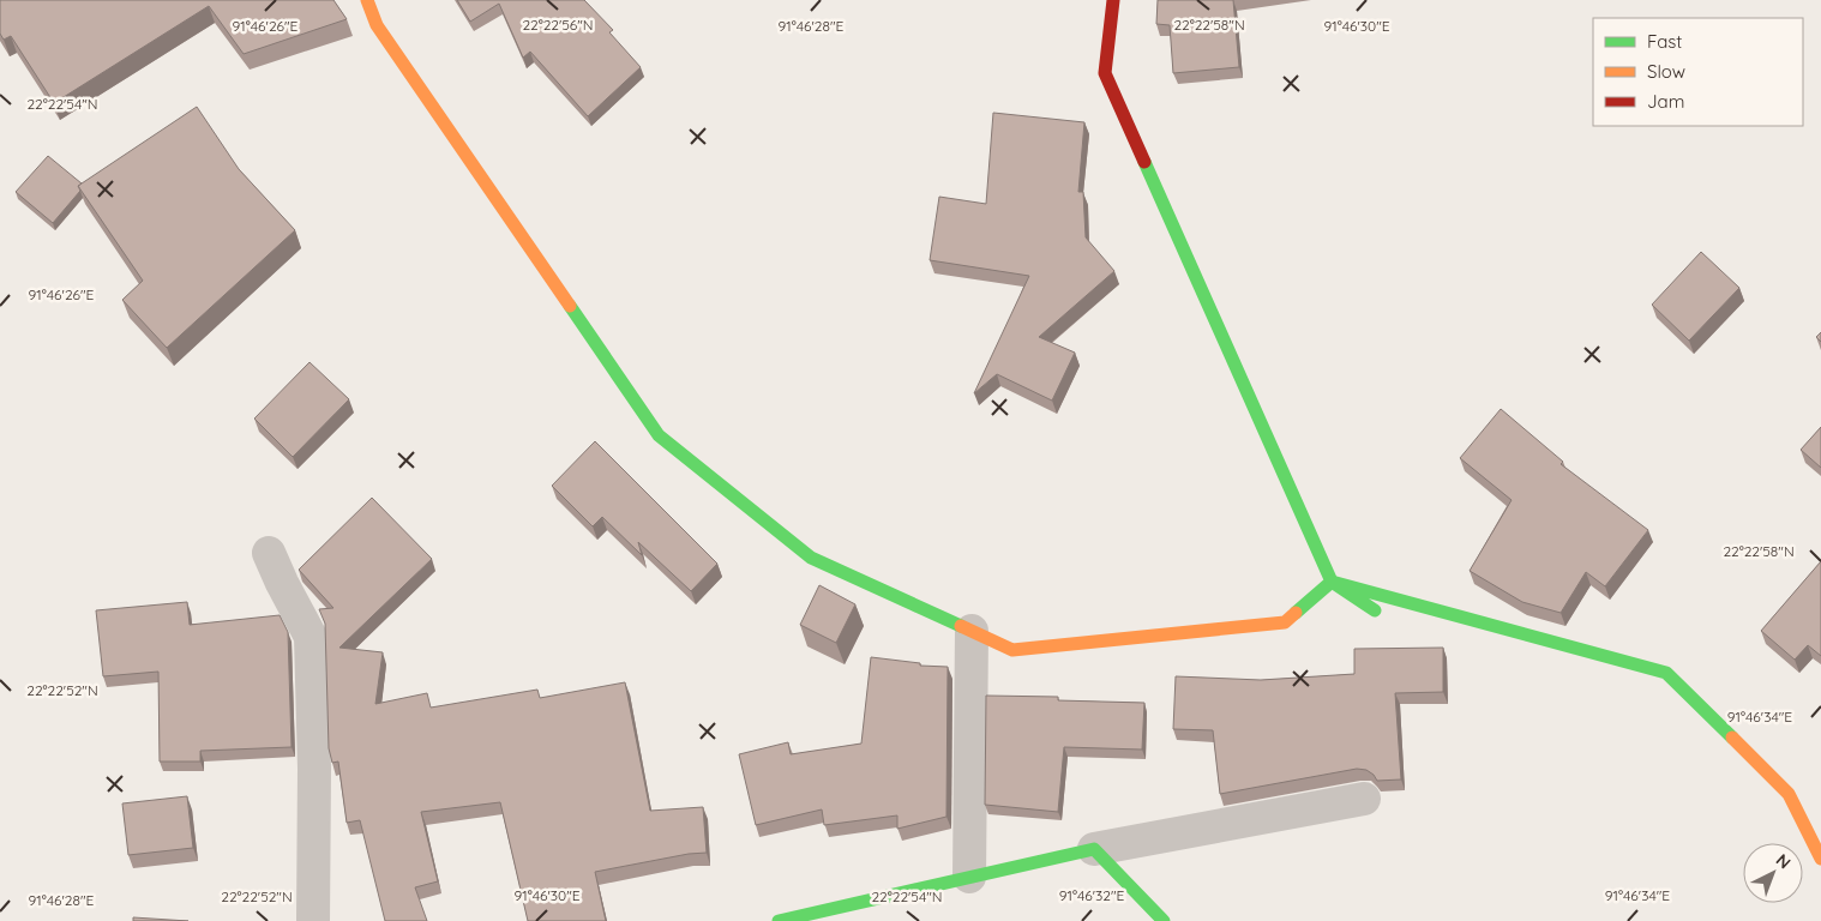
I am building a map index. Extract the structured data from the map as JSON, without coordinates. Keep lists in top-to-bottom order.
{
  "legend": ["Fast", "Slow", "Jam"],
  "north": "top right",
  "coordinates": [
    "22°22'56\"N",
    "22°22'58\"N",
    "91°46'26\"E",
    "91°46'28\"E",
    "91°46'30\"E",
    "22°22'54\"N",
    "22°22'52\"N",
    "91°46'34\"E",
    "91°46'32\"E"
  ]
}
